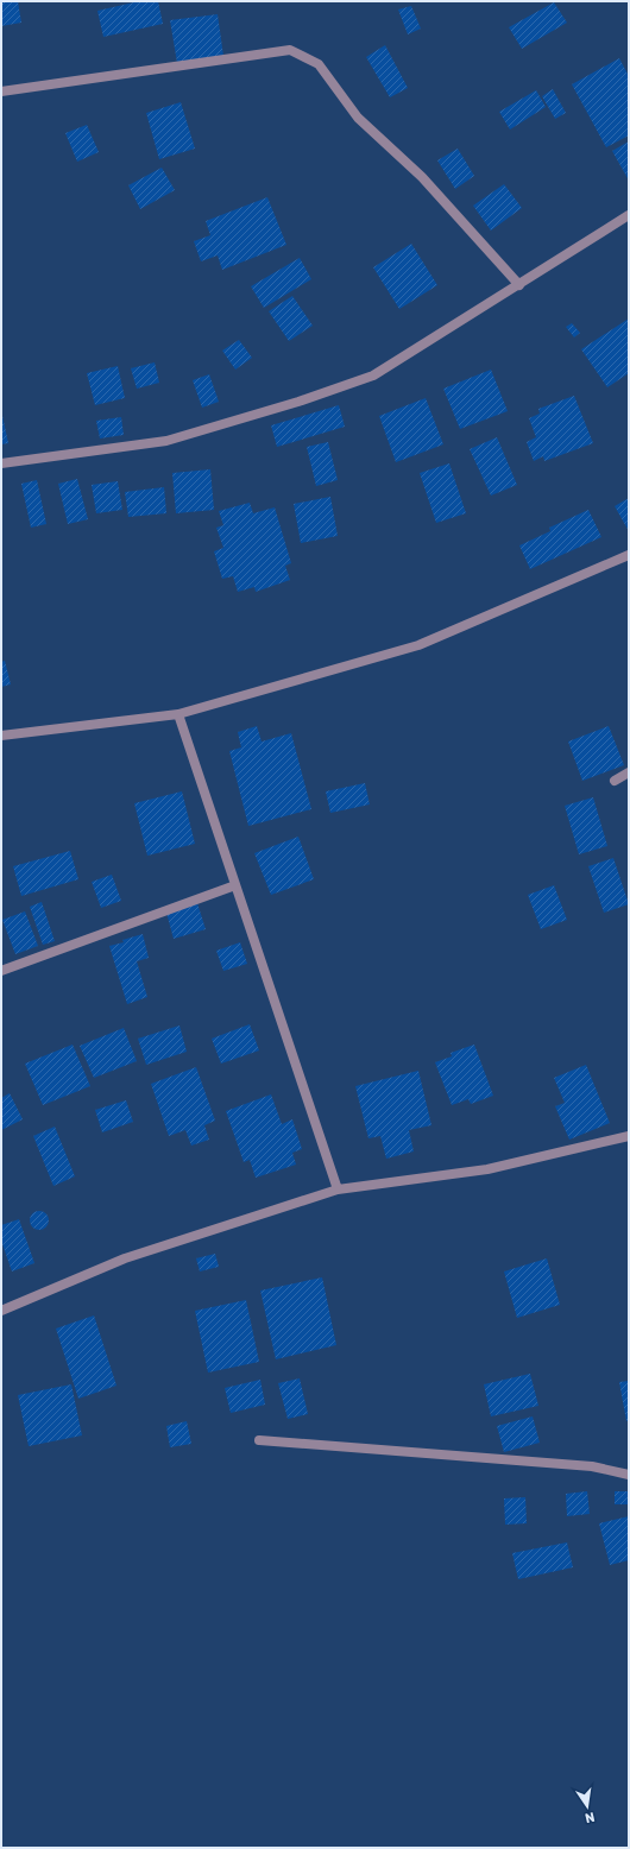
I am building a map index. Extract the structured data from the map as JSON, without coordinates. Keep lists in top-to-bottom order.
{
  "north": "bottom"
}
